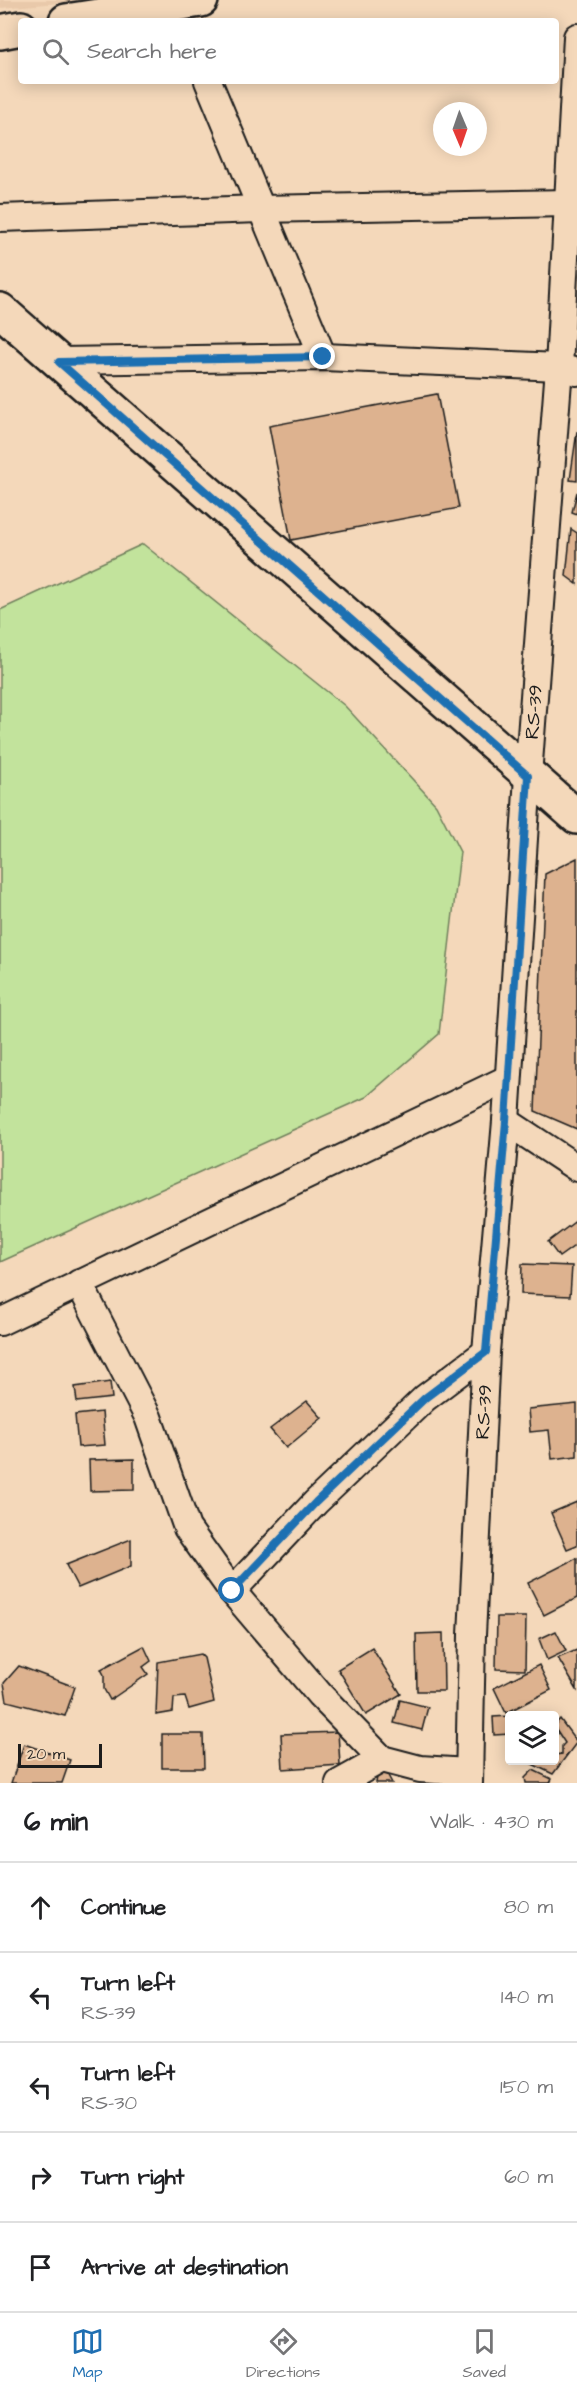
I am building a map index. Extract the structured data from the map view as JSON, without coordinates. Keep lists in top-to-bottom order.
{
  "streets": {
    "street": ["RS-39"]
  },
  "scale_bar": "20 m",
  "north": "bottom",
  "page": {
    "search": "Search here",
    "scale": "20 m",
    "heading": ["6 min", "Walk · 430 m"],
    "list": [
      ["Continue", "80 m"],
      ["Turn left", "RS-39", "140 m"],
      ["Turn left", "RS-30", "150 m"],
      ["Turn right", "60 m"],
      "Arrive at destination"
    ],
    "nav": ["Map", "Directions", "Saved"]
  }
}
